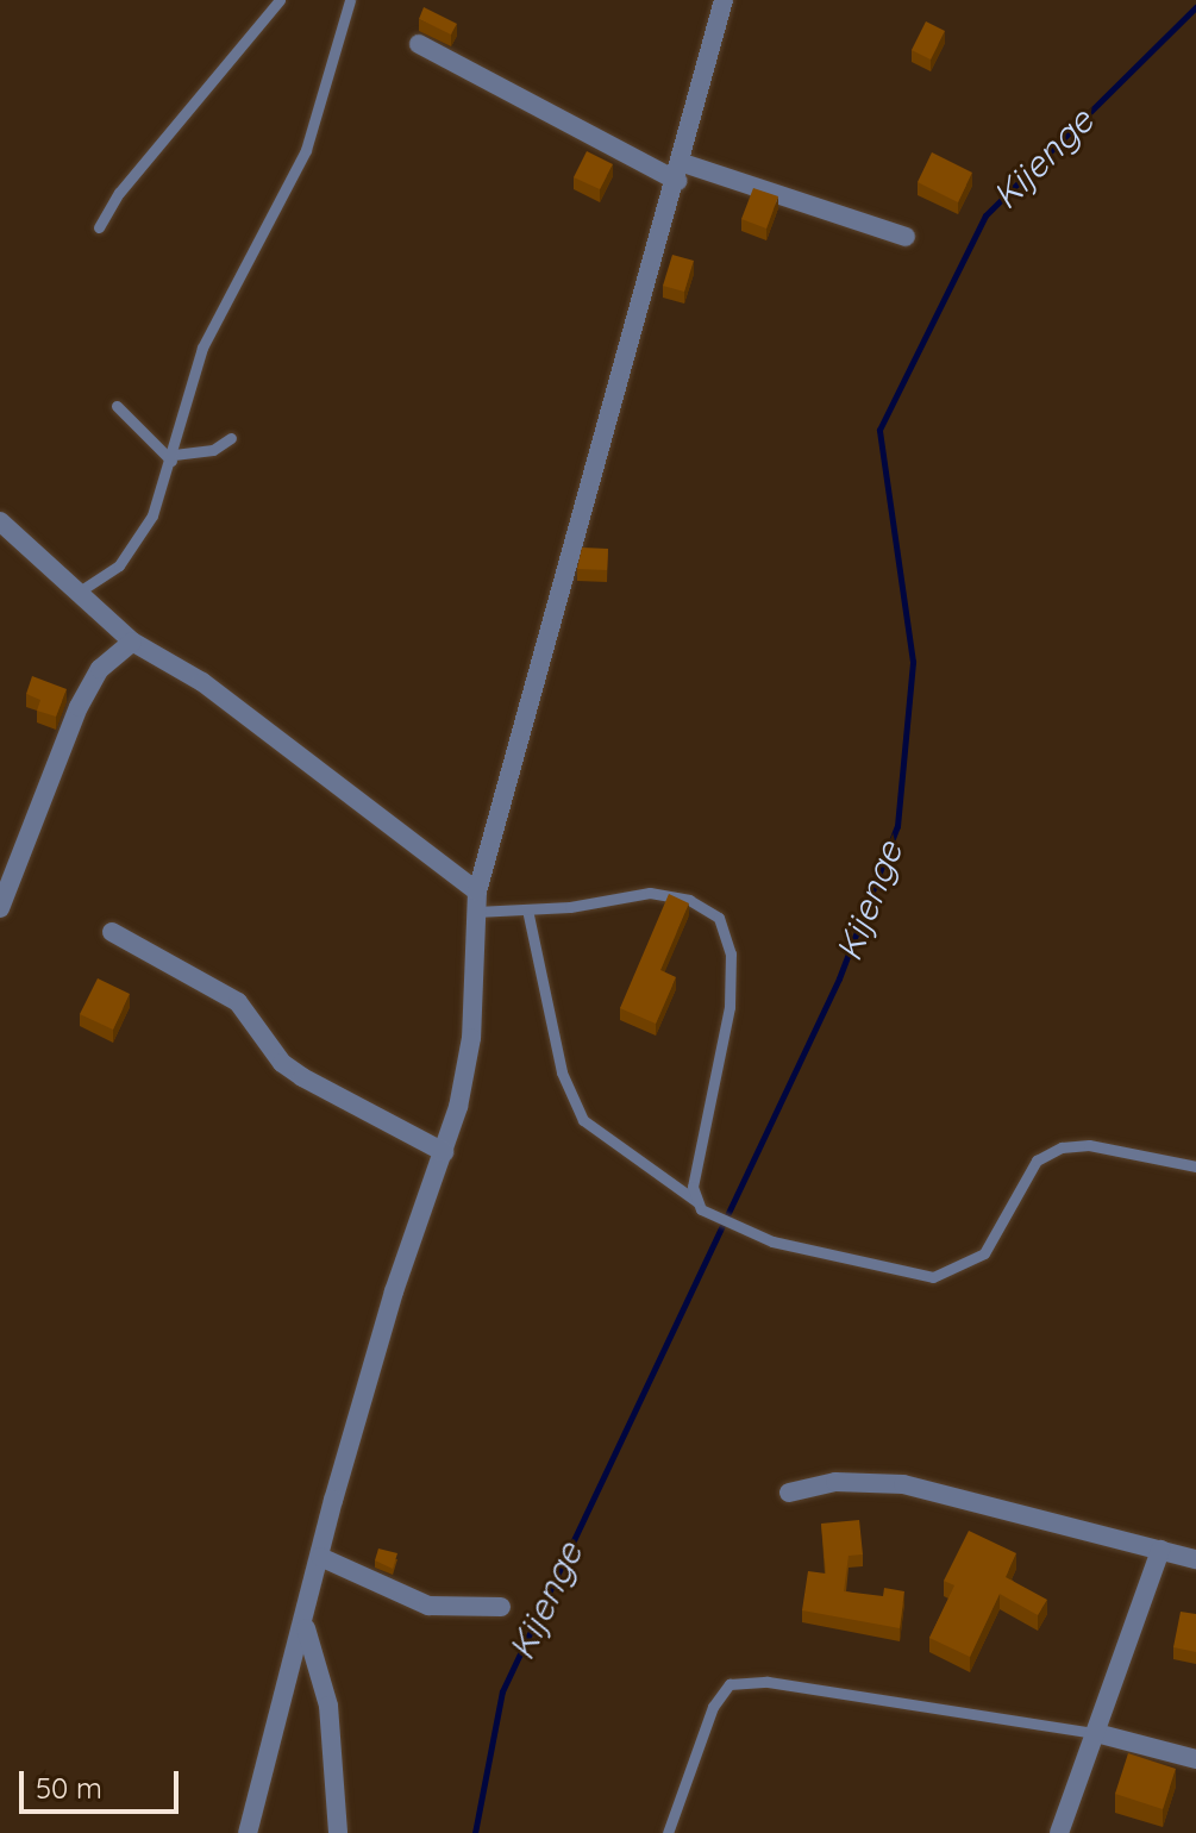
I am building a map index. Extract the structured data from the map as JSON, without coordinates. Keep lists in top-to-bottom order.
{
  "water": ["Kijenge"],
  "scale_bar": "50 m"
}
